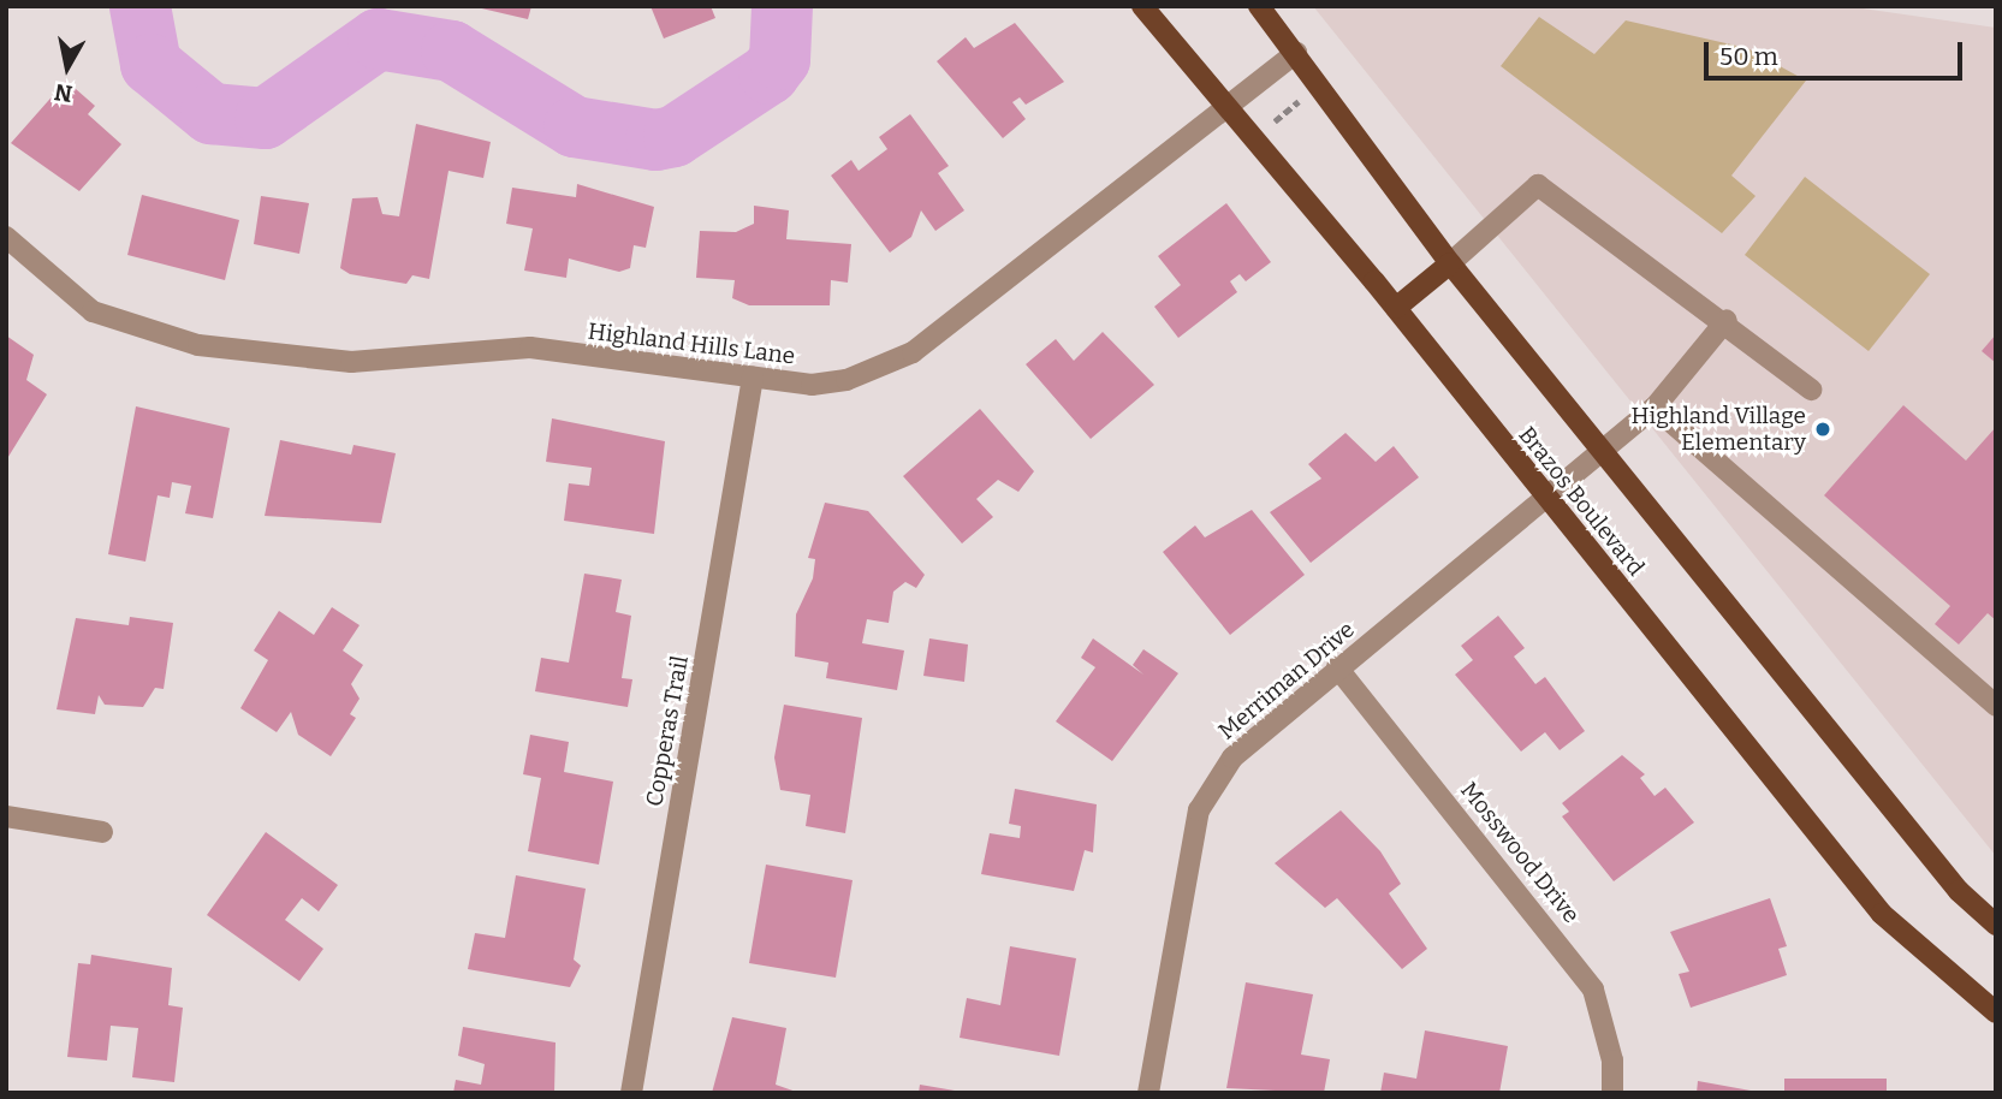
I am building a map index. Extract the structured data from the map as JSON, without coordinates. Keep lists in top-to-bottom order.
{
  "streets": {
    "main road": ["Brazos Boulevard"],
    "street": [
      "Highland Hills Lane",
      "Merriman Drive",
      "Copperas Trail",
      "Mosswood Drive"
    ]
  },
  "crossings": [
    ["Highland Hills Lane", "Brazos Boulevard"],
    ["Highland Hills Lane", "Copperas Trail"],
    ["Brazos Boulevard", "Merriman Drive"],
    ["Merriman Drive", "Mosswood Drive"]
  ],
  "places": ["Highland Village Elementary"],
  "scale_bar": "50 m",
  "north": "bottom"
}
